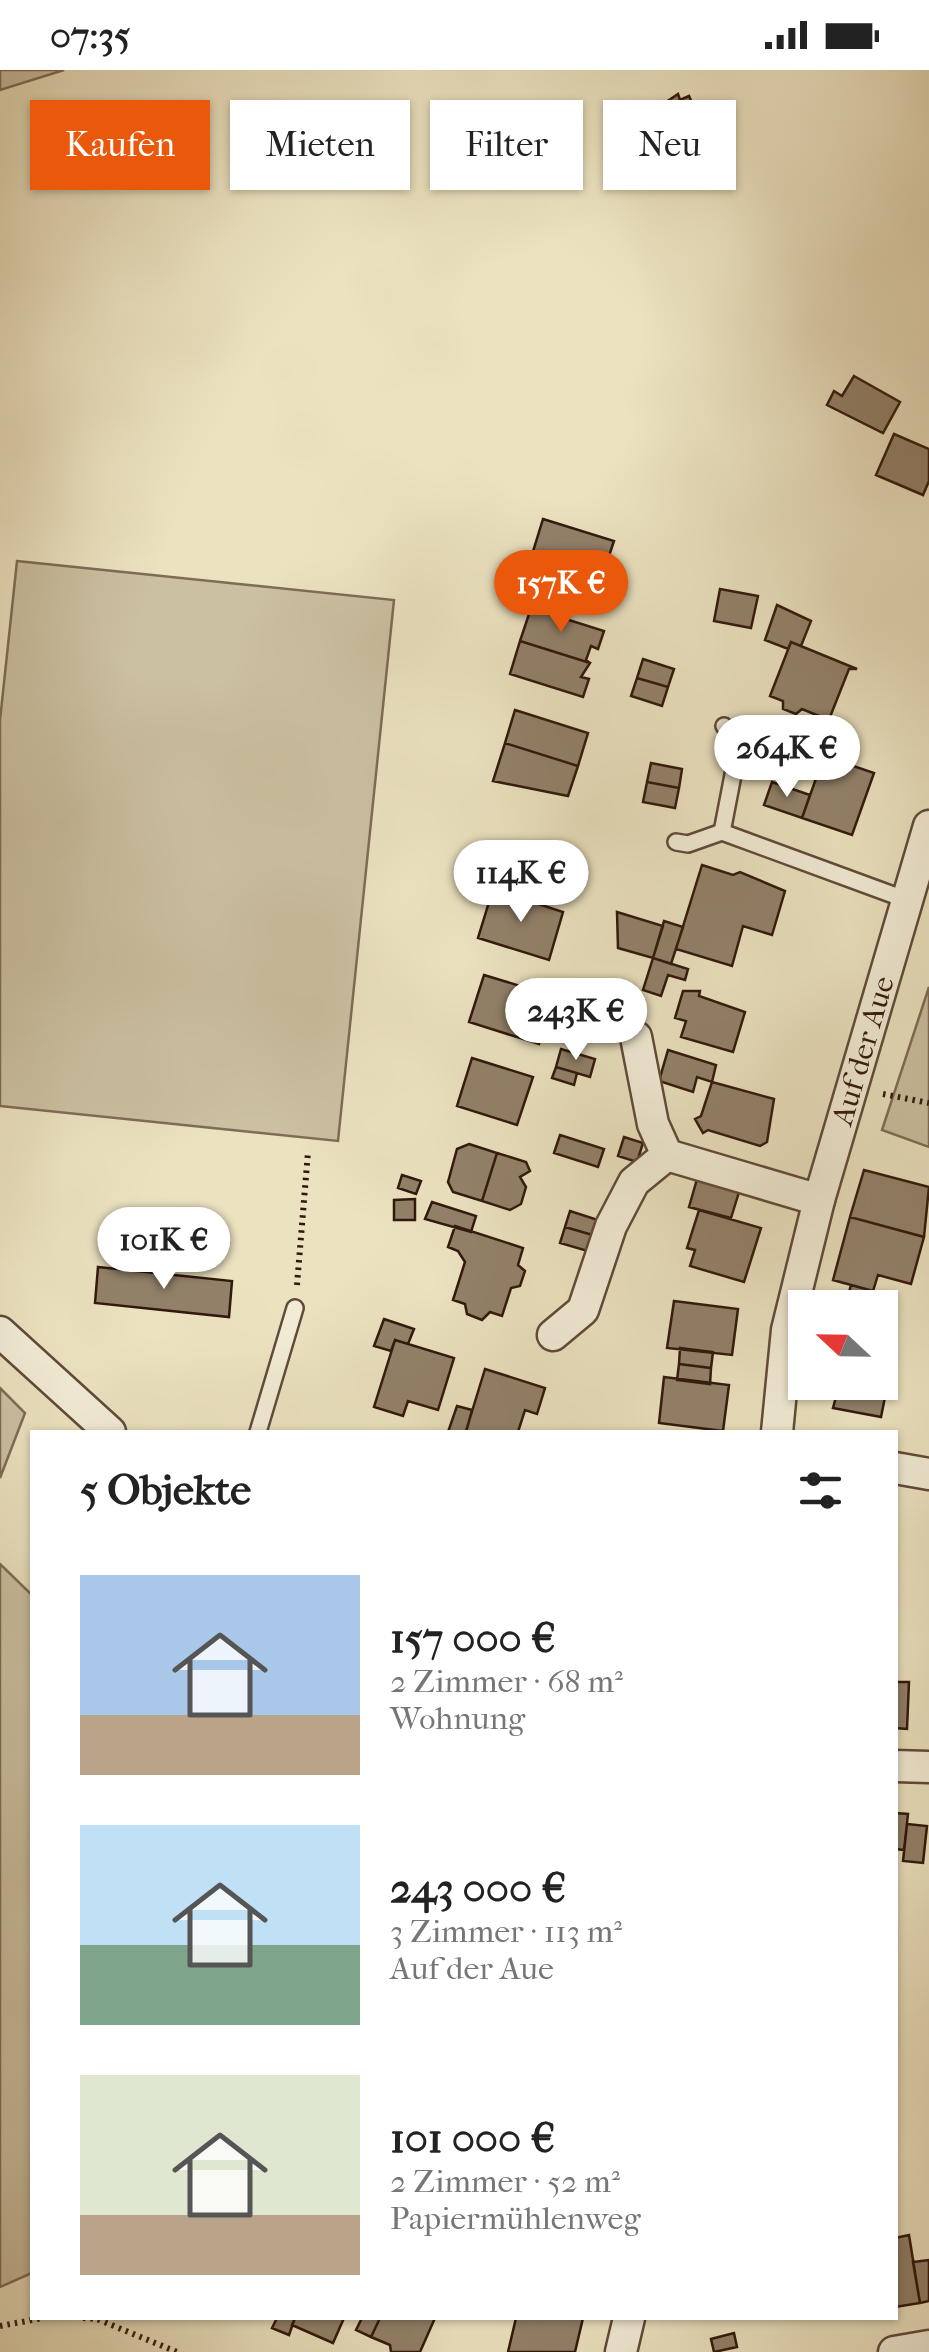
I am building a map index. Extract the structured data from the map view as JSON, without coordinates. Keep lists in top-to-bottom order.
{
  "streets": {
    "street": ["Auf der Aue"]
  },
  "north": "left",
  "page": {
    "status": "07:35",
    "chip": [
      "Kaufen",
      "Mieten",
      "Filter",
      "Neu"
    ],
    "price": [
      "157K €",
      "264K €",
      "114K €",
      "243K €",
      "101K €"
    ],
    "heading": "5 Objekte",
    "list": [
      {
        "name": "157 000 €",
        "note": "2 Zimmer · 68 m² · Wohnung"
      },
      {
        "name": "243 000 €",
        "note": "3 Zimmer · 113 m² · Auf der Aue"
      },
      {
        "name": "101 000 €",
        "note": "2 Zimmer · 52 m² · Papiermühlenweg"
      }
    ]
  }
}
